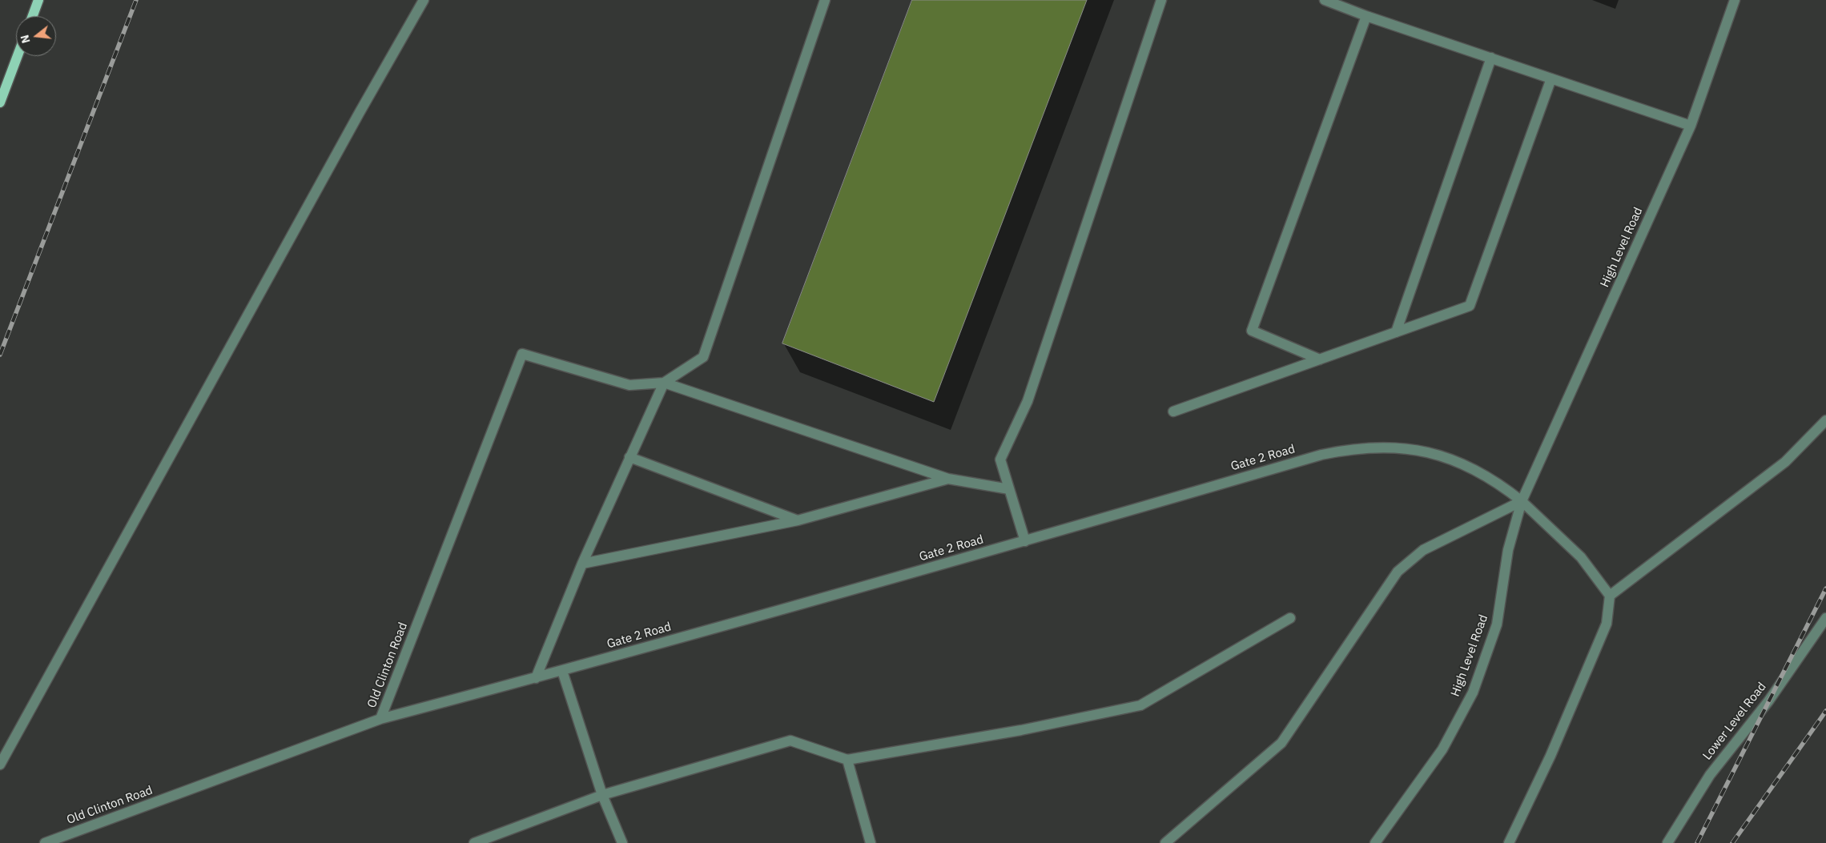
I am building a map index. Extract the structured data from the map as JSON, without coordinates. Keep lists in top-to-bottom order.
{
  "streets": {
    "lane": [
      "High Level Road",
      "Gate 2 Road",
      "Old Clinton Road",
      "Lower Level Road"
    ]
  },
  "crossings": [
    ["High Level Road", "Gate 2 Road"],
    ["Gate 2 Road", "Old Clinton Road"]
  ],
  "north": "left"
}
